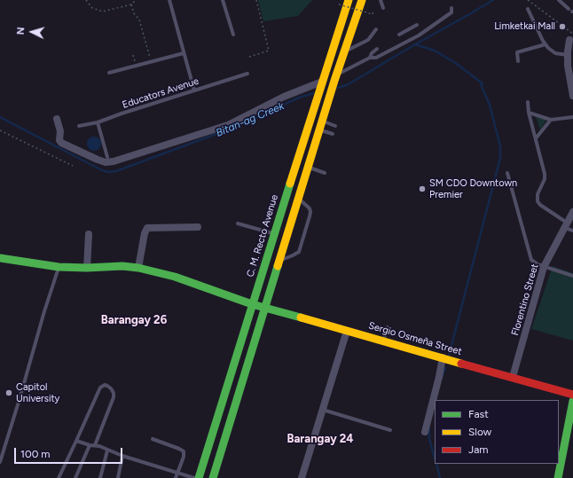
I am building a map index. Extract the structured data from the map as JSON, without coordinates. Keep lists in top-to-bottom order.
{
  "streets": {
    "main road": ["C. M. Recto Avenue", "Sergio Osmeña Street"],
    "street": ["Florentino Street"],
    "lane": ["Educators Avenue"]
  },
  "crossings": [
    ["C. M. Recto Avenue", "Sergio Osmeña Street"],
    ["Florentino Street", "Sergio Osmeña Street"]
  ],
  "districts": ["Barangay 26", "Barangay 24"],
  "water": ["Bitan-ag Creek"],
  "places": ["Limketkai Mall", "SM CDO Downtown Premier", "Capitol University"],
  "legend": ["Fast", "Slow", "Jam"],
  "scale_bar": "100 m",
  "north": "left"
}
